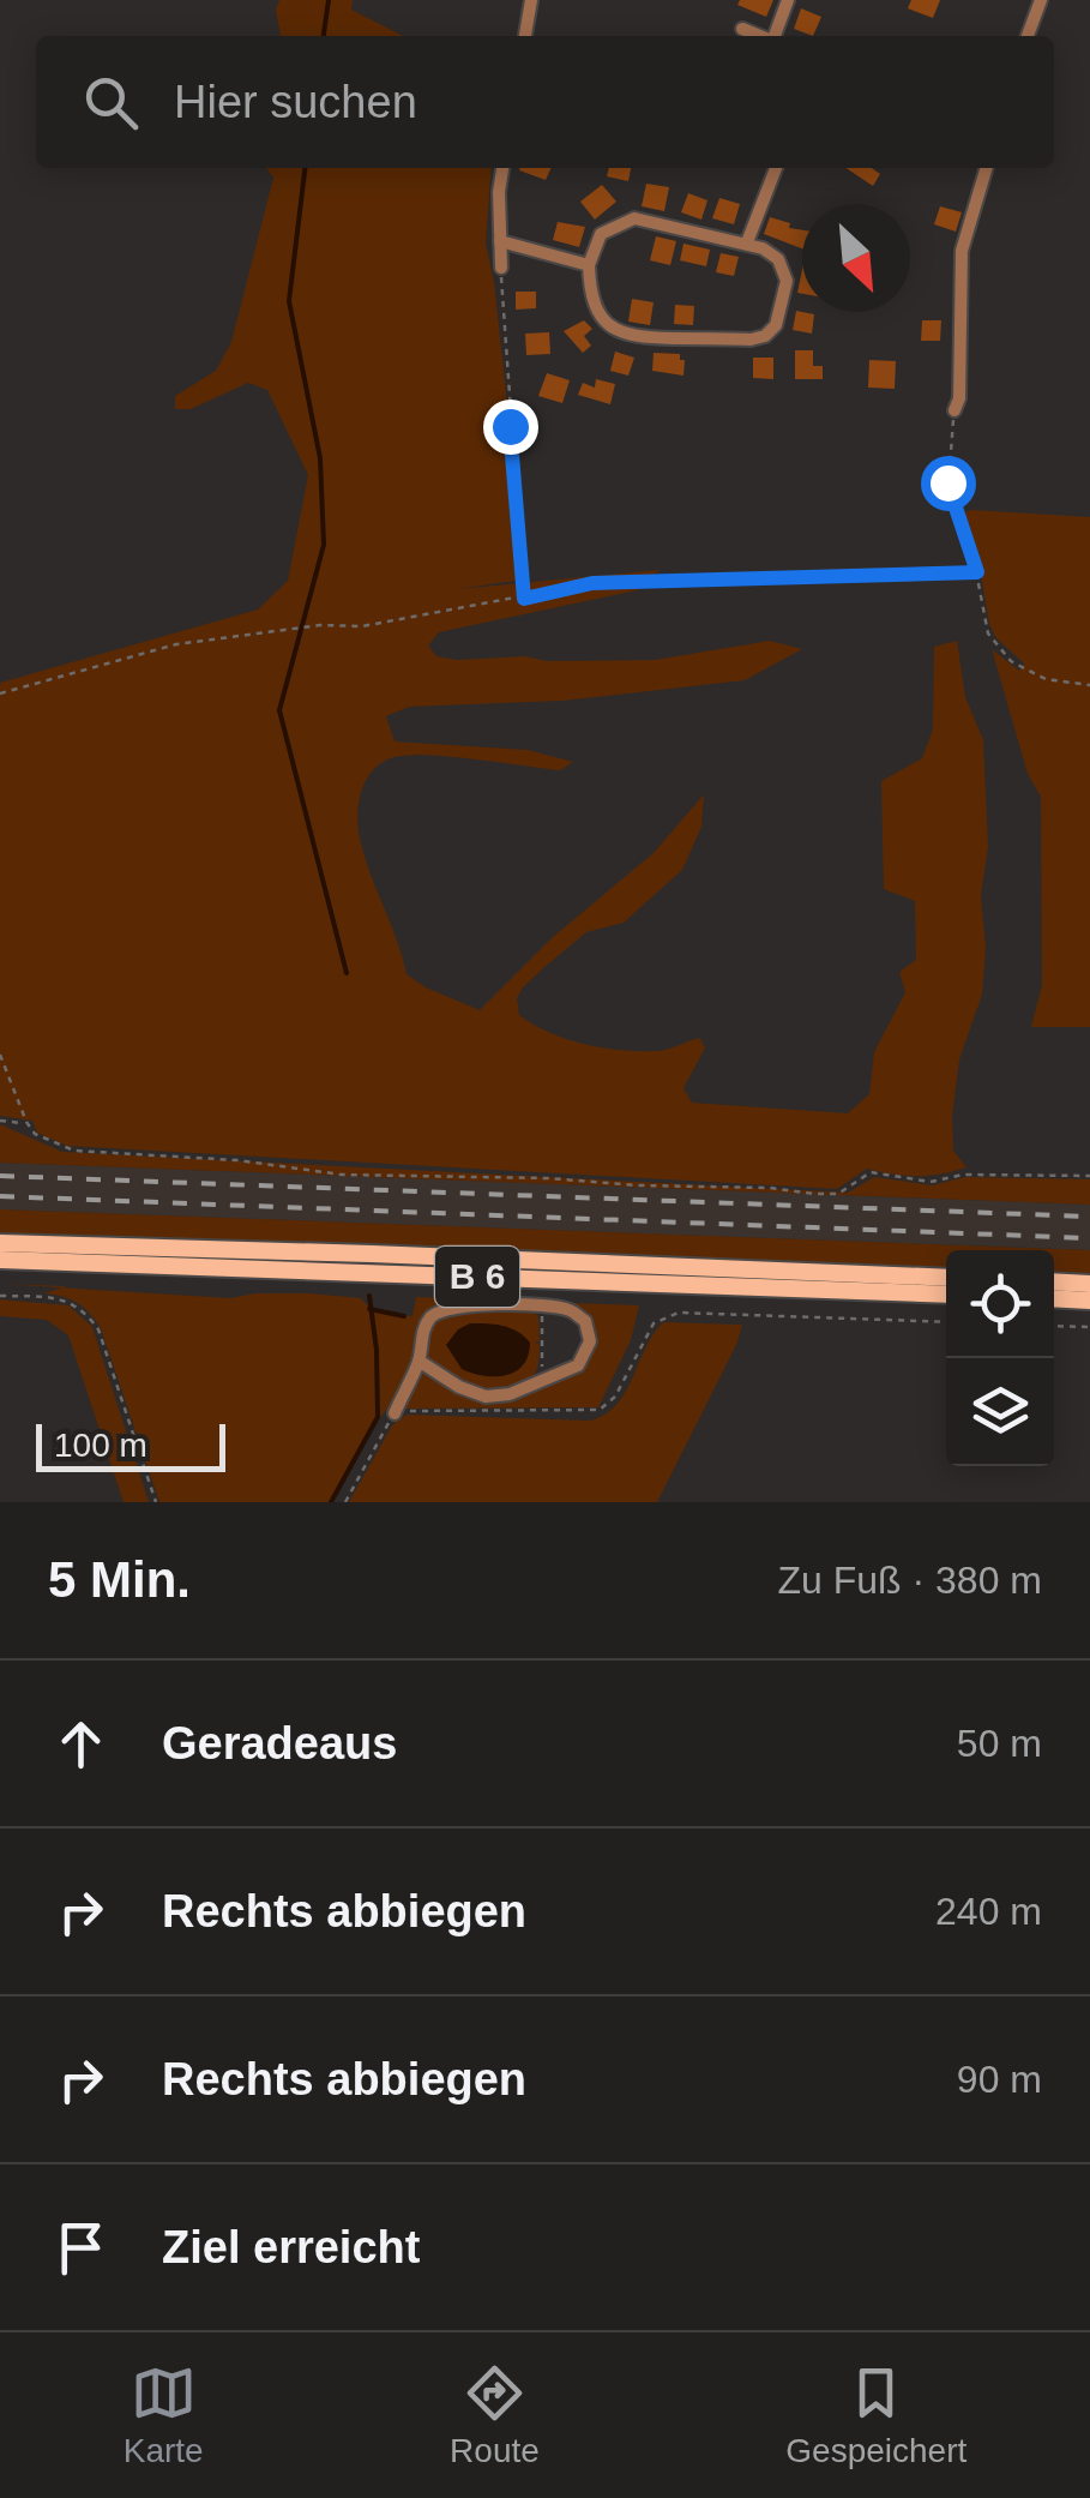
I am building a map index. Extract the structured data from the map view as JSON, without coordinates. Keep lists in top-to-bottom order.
{
  "streets": {
    "main road": ["B 6"]
  },
  "scale_bar": "100 m",
  "north": "bottom right",
  "page": {
    "search": "Hier suchen",
    "scale": "100 m",
    "heading": ["5 Min.", "Zu Fuß · 380 m"],
    "list": [
      ["Geradeaus", "50 m"],
      ["Rechts abbiegen", "240 m"],
      ["Rechts abbiegen", "90 m"],
      "Ziel erreicht"
    ],
    "nav": ["Karte", "Route", "Gespeichert"]
  }
}
